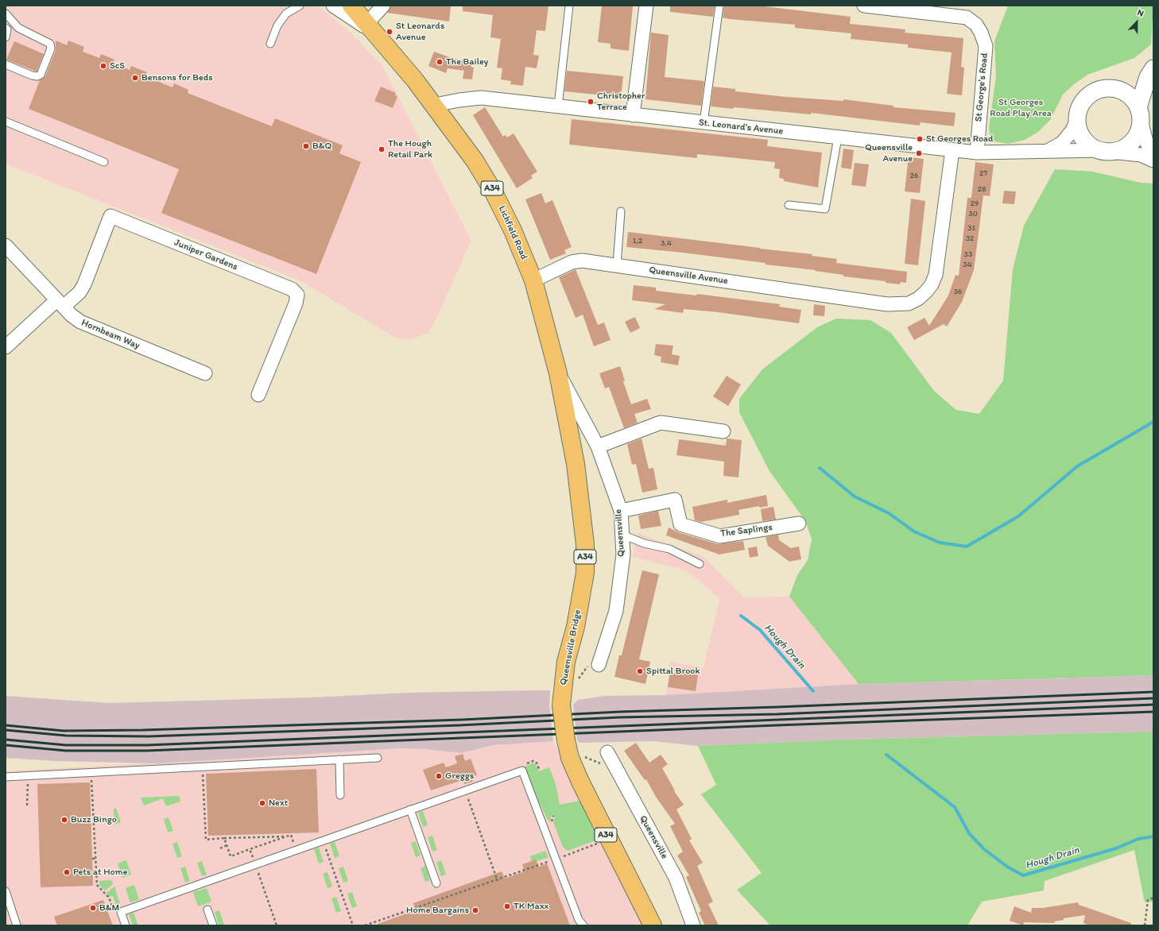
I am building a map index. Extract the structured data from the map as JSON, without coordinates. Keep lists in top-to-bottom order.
{
  "streets": {
    "highway": ["A34", "Lichfield Road", "Queensville Bridge"],
    "street": [
      "St George's Road",
      "St. Leonard's Avenue",
      "Juniper Gardens",
      "Queensville Avenue",
      "Hornbeam Way",
      "The Saplings",
      "Queensville"
    ]
  },
  "crossings": [
    ["St George's Road", "St. Leonard's Avenue"],
    ["St. Leonard's Avenue", "Lichfield Road"],
    ["St. Leonard's Avenue", "Queensville Avenue"],
    ["Lichfield Road", "Queensville Avenue"],
    ["Lichfield Road", "Queensville"],
    ["Lichfield Road", "Queensville Bridge"],
    ["Juniper Gardens", "Hornbeam Way"],
    ["The Saplings", "Queensville"]
  ],
  "water": ["Hough Drain"],
  "parks": ["St Georges Road Play Area"],
  "places": [
    "St Leonards Avenue",
    "The Bailey",
    "ScS",
    "Bensons for Beds",
    "Christopher Terrace",
    "St Georges Road",
    "B&Q",
    "The Hough Retail Park",
    "Queensville Avenue",
    "Spittal Brook",
    "Greggs",
    "Next",
    "Buzz Bingo",
    "Pets at Home",
    "TK Maxx",
    "B&M",
    "Home Bargains"
  ],
  "house_numbers": [
    "27",
    "26",
    "28",
    "29",
    "30",
    "31",
    "32",
    "1,2",
    "3,4",
    "33",
    "34",
    "36"
  ],
  "north": "top"
}
